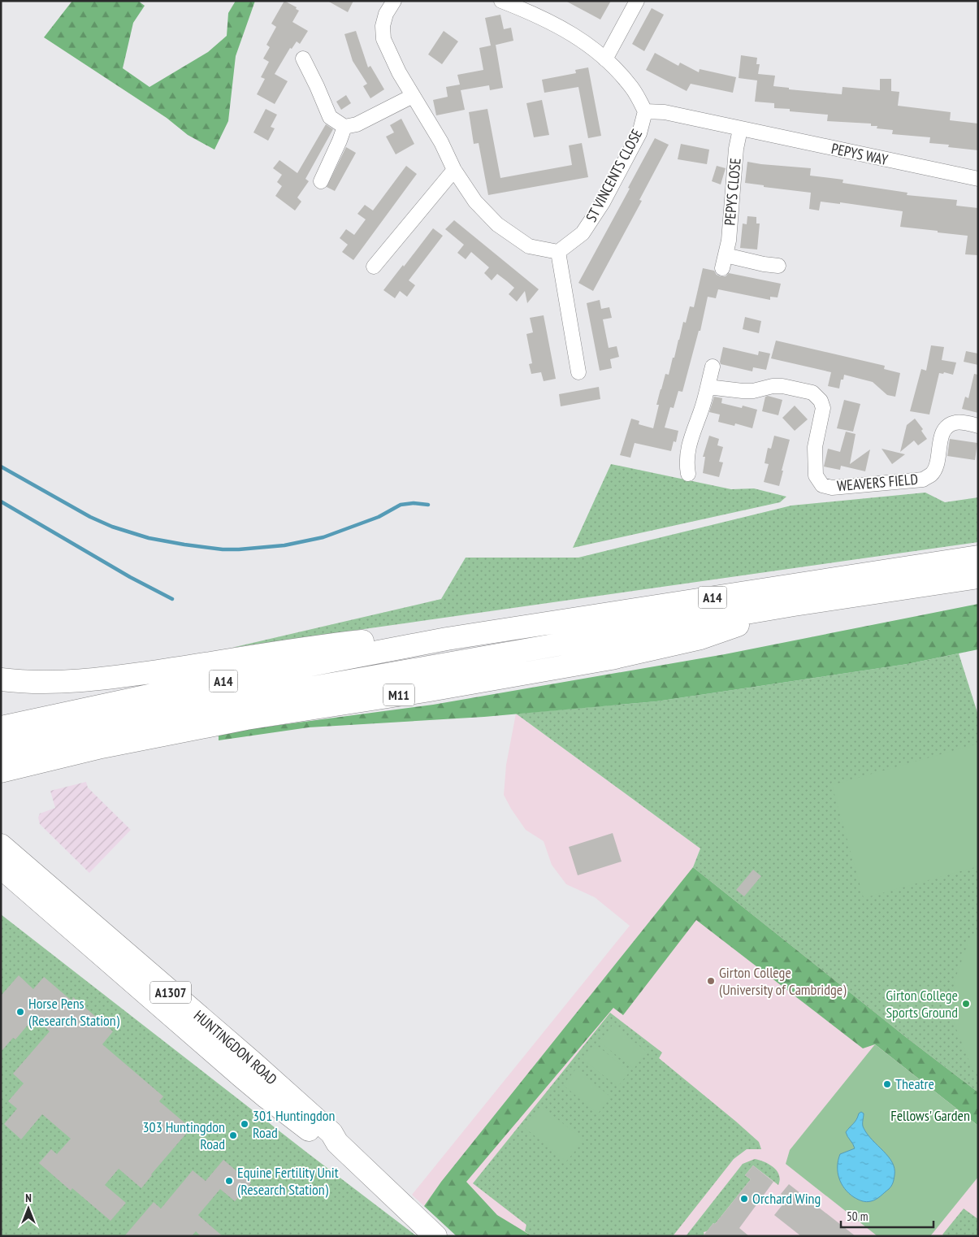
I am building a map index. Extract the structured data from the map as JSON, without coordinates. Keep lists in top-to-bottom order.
{
  "streets": {
    "main road": [
      "A14",
      "M11",
      "A1307",
      "HUNTINGDON ROAD"
    ],
    "street": [
      "PEPYS WAY",
      "ST VINCENTS CLOSE",
      "PEPYS CLOSE",
      "WEAVERS FIELD"
    ]
  },
  "crossings": [
    ["PEPYS WAY", "ST VINCENTS CLOSE"],
    ["PEPYS WAY", "PEPYS CLOSE"],
    ["ST VINCENTS CLOSE", "PEPYS CLOSE"],
    ["A14", "M11"]
  ],
  "parks": ["Fellows' Garden"],
  "places": [
    "Girton College (University of Cambridge)",
    "Girton College Sports Ground",
    "Horse Pens (Research Station)",
    "Theatre",
    "301 Huntingdon Road",
    "303 Huntingdon Road",
    "Equine Fertility Unit (Research Station)",
    "Orchard Wing"
  ],
  "scale_bar": "50 m",
  "north": "top"
}
